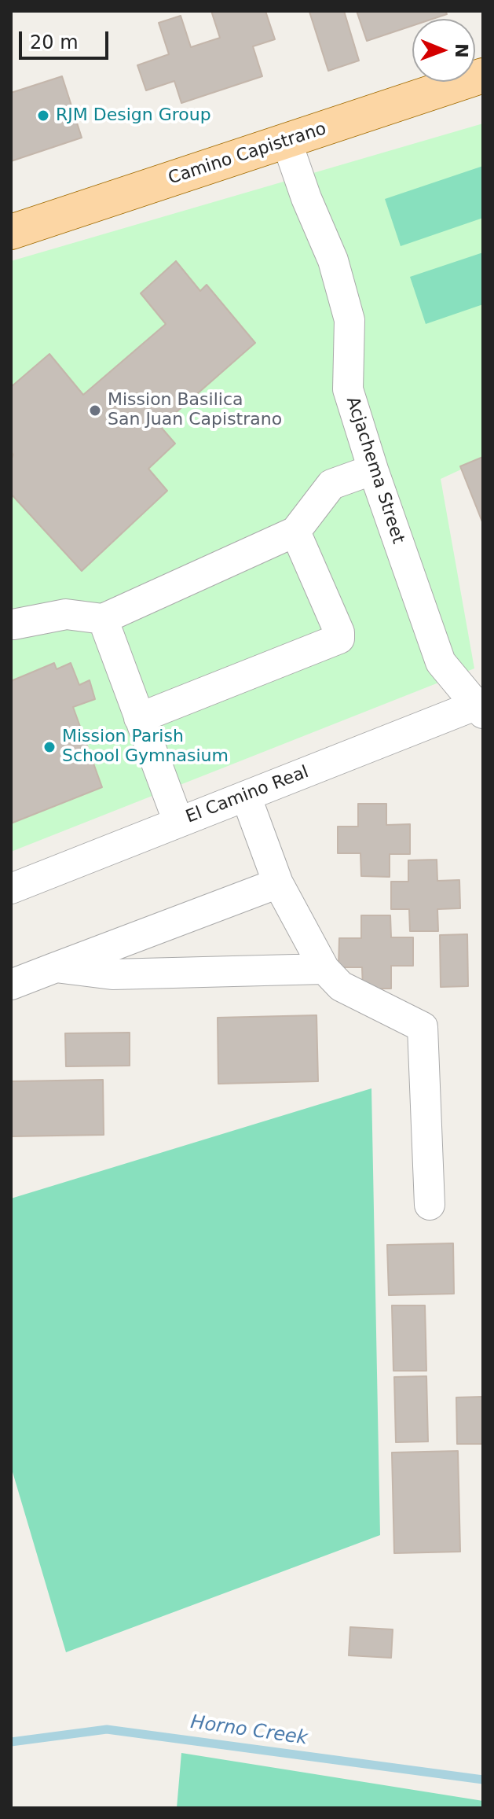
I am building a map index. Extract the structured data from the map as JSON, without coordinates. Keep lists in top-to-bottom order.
{
  "streets": {
    "main road": ["Camino Capistrano"],
    "street": ["Acjachema Street", "El Camino Real"]
  },
  "crossings": [
    ["Camino Capistrano", "Acjachema Street"],
    ["Acjachema Street", "El Camino Real"]
  ],
  "water": ["Horno Creek"],
  "places": ["RJM Design Group", "Mission Basilica San Juan Capistrano", "Mission Parish School Gymnasium"],
  "scale_bar": "20 m",
  "north": "right"
}
